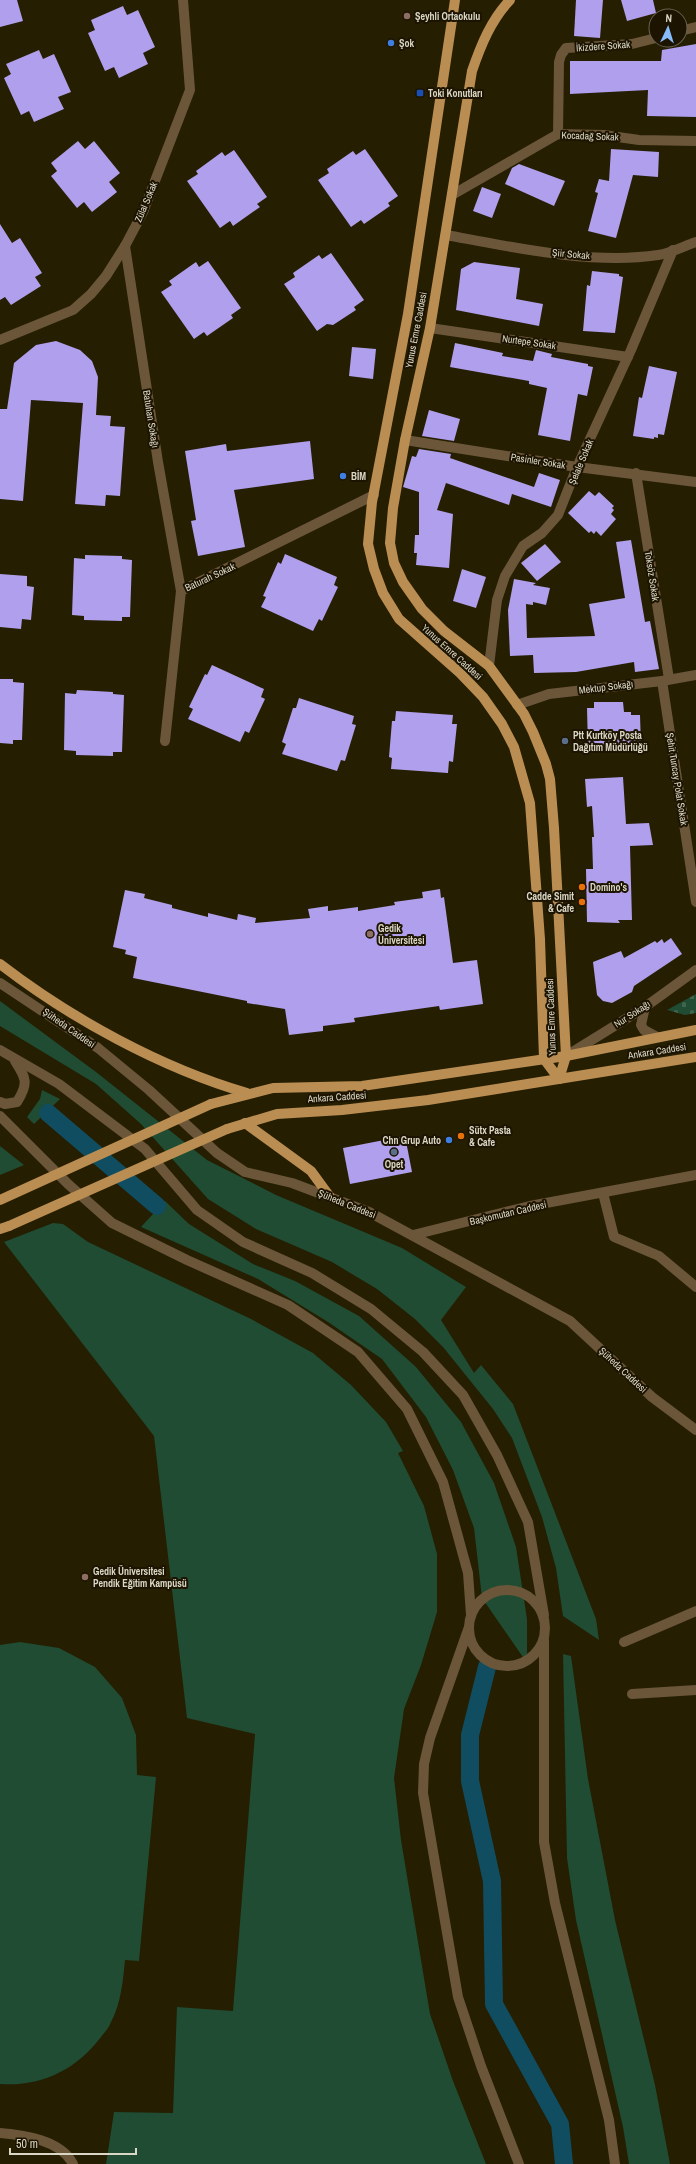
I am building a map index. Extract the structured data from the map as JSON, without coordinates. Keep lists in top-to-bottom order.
{
  "streets": {
    "main road": ["Yunus Emre Caddesi", "Ankara Caddesi"],
    "street": [
      "İkizdere Sokak",
      "Kocadağ Sokak",
      "Zülal Sokak",
      "Şiir Sokak",
      "Nurtepe Sokak",
      "Batuhan Sokağı",
      "Pasinler Sokak",
      "Şelale Sokak",
      "Toksöz Sokak",
      "Baturah Sokak",
      "Mektup Sokağı",
      "Şehit Tuncay Polat Sokak",
      "Nur Sokağı",
      "Şüheda Caddesi",
      "Başkomutan Caddesi"
    ]
  },
  "crossings": [
    ["İkizdere Sokak", "Kocadağ Sokak"],
    ["Kocadağ Sokak", "Yunus Emre Caddesi"],
    ["Zülal Sokak", "Batuhan Sokağı"],
    ["Şiir Sokak", "Yunus Emre Caddesi"],
    ["Şiir Sokak", "Şelale Sokak"],
    ["Yunus Emre Caddesi", "Nurtepe Sokak"],
    ["Yunus Emre Caddesi", "Pasinler Sokak"],
    ["Yunus Emre Caddesi", "Şelale Sokak"],
    ["Yunus Emre Caddesi", "Baturah Sokak"],
    ["Yunus Emre Caddesi", "Mektup Sokağı"],
    ["Yunus Emre Caddesi", "Nur Sokağı"],
    ["Yunus Emre Caddesi", "Ankara Caddesi"],
    ["Nurtepe Sokak", "Şelale Sokak"],
    ["Batuhan Sokağı", "Baturah Sokak"],
    ["Pasinler Sokak", "Şelale Sokak"],
    ["Pasinler Sokak", "Toksöz Sokak"],
    ["Toksöz Sokak", "Mektup Sokağı"],
    ["Toksöz Sokak", "Şehit Tuncay Polat Sokak"],
    ["Mektup Sokağı", "Şehit Tuncay Polat Sokak"],
    ["Nur Sokağı", "Ankara Caddesi"],
    ["Şüheda Caddesi", "Başkomutan Caddesi"]
  ],
  "places": {
    "other": [
      "Şeyhli Ortaokulu",
      "Şok",
      "BİM",
      "Ptt Kurtköy Posta Dağıtım Müdürlüğü",
      "Domino's",
      "Cadde Simit & Cafe",
      "Gedik Üniversitesi",
      "Sütx Pasta & Cafe",
      "Chn Grup Auto",
      "Opet",
      "Gedik Üniversitesi Pendik Eğitim Kampüsü"
    ],
    "transit": ["Toki Konutları"]
  },
  "scale_bar": "50 m",
  "north": "top"
}
